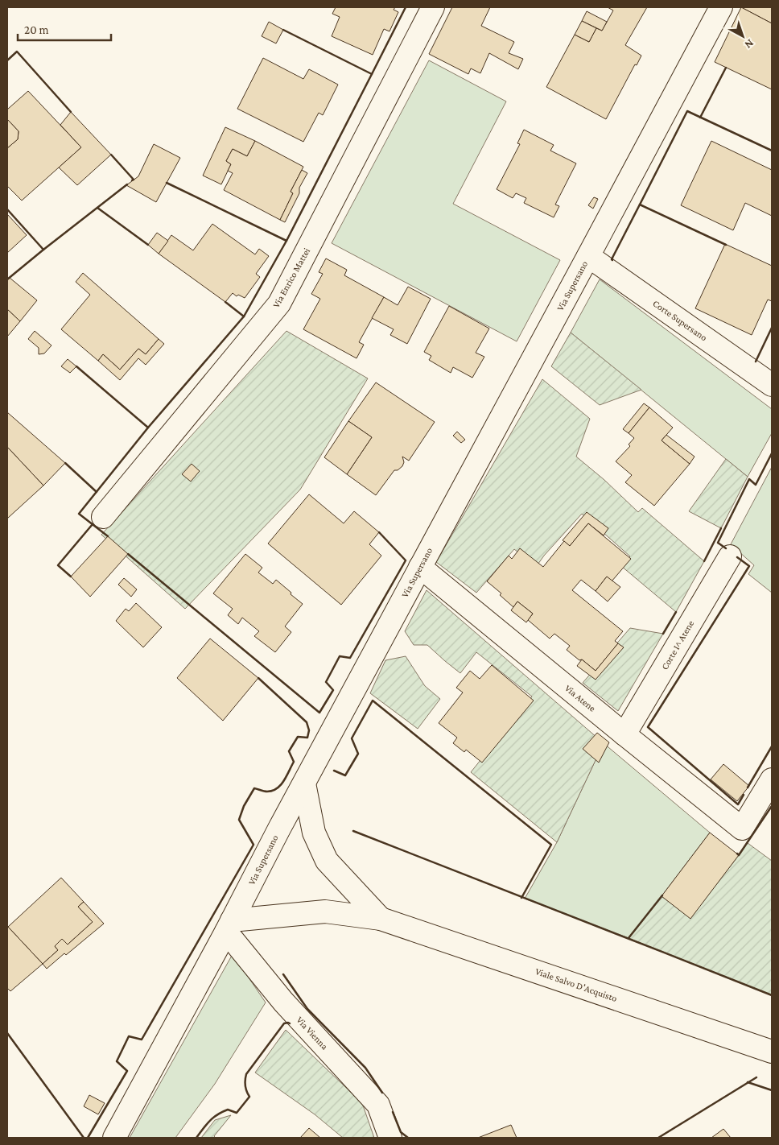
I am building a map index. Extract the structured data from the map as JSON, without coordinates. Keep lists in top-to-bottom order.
{
  "streets": {
    "street": [
      "Via Enrico Mattei",
      "Via Supersano",
      "Corte Supersano",
      "Corte I^ Atene",
      "Via Atene",
      "Viale Salvo D'Acquisto",
      "Via Vienna"
    ]
  },
  "crossings": [
    ["Via Supersano", "Corte Supersano"],
    ["Via Supersano", "Via Atene"],
    ["Via Supersano", "Viale Salvo D'Acquisto"],
    ["Via Supersano", "Via Vienna"],
    ["Corte I^ Atene", "Via Atene"],
    ["Viale Salvo D'Acquisto", "Via Vienna"]
  ],
  "scale_bar": "20 m",
  "north": "bottom right"
}
